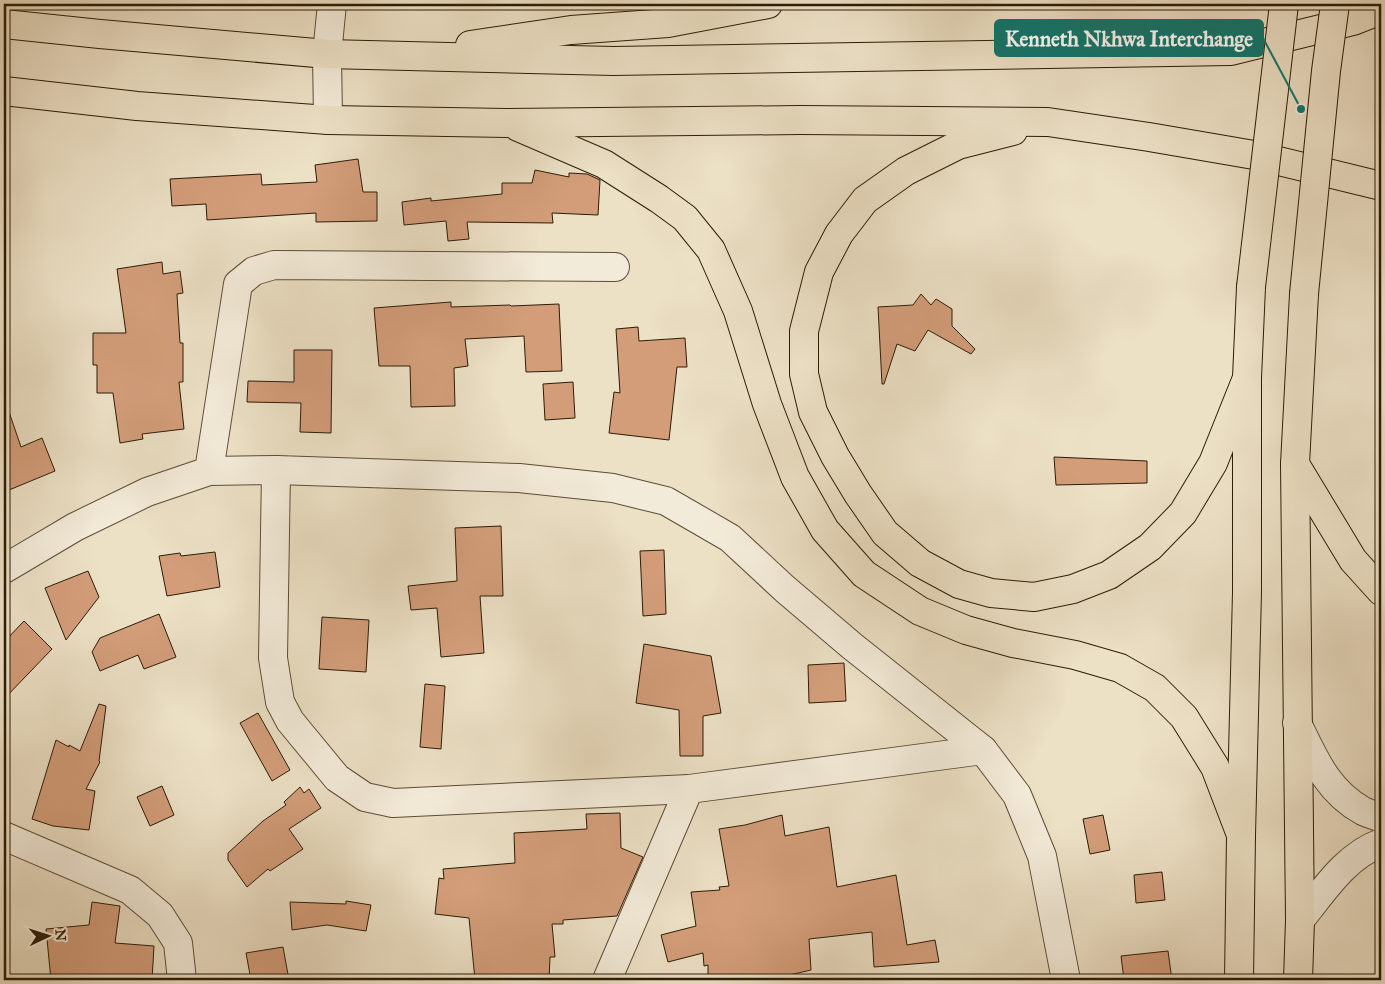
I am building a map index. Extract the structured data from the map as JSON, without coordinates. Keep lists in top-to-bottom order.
{
  "places": ["Kenneth Nkhwa Interchange"],
  "north": "right"
}
